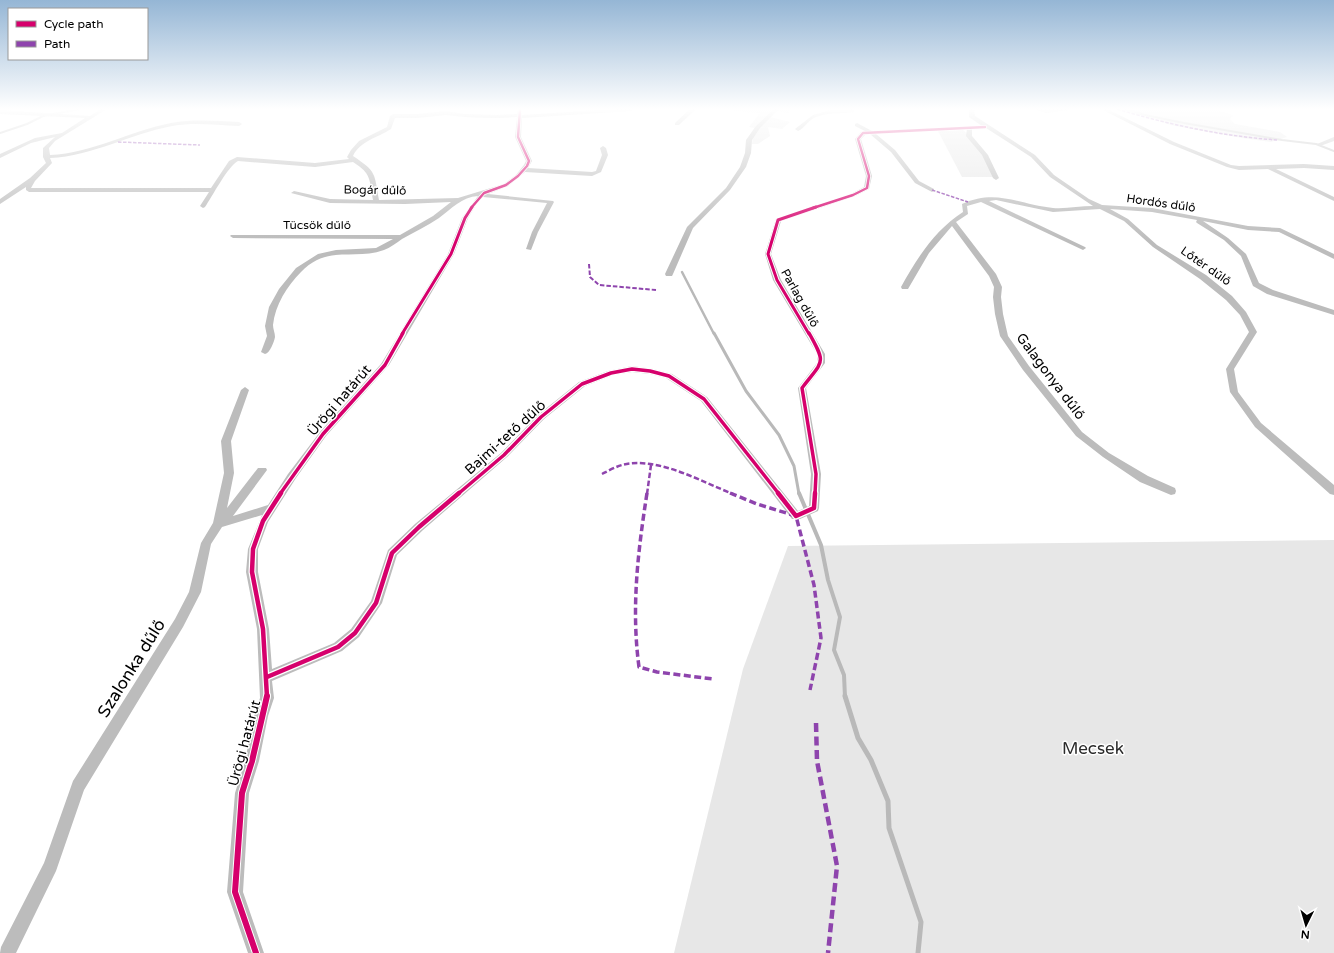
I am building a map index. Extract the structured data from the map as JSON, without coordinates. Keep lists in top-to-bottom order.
{
  "streets": {
    "street": [
      "Bogár dűlő",
      "Hordós dűlő",
      "Tücsök dűlő",
      "Lőtér dűlő",
      "Parlag dűlő",
      "Galagonya dűlő",
      "Ürögi határút",
      "Bajmi-tető dűlő",
      "Szalonka dűlő"
    ]
  },
  "crossings": [
    ["Hordós dűlő", "Lőtér dűlő"],
    ["Hordós dűlő", "Galagonya dűlő"],
    ["Parlag dűlő", "Bajmi-tető dűlő"],
    ["Ürögi határút", "Bajmi-tető dűlő"]
  ],
  "parks": ["Mecsek"],
  "legend": ["Cycle path", "Path"],
  "north": "bottom"
}
